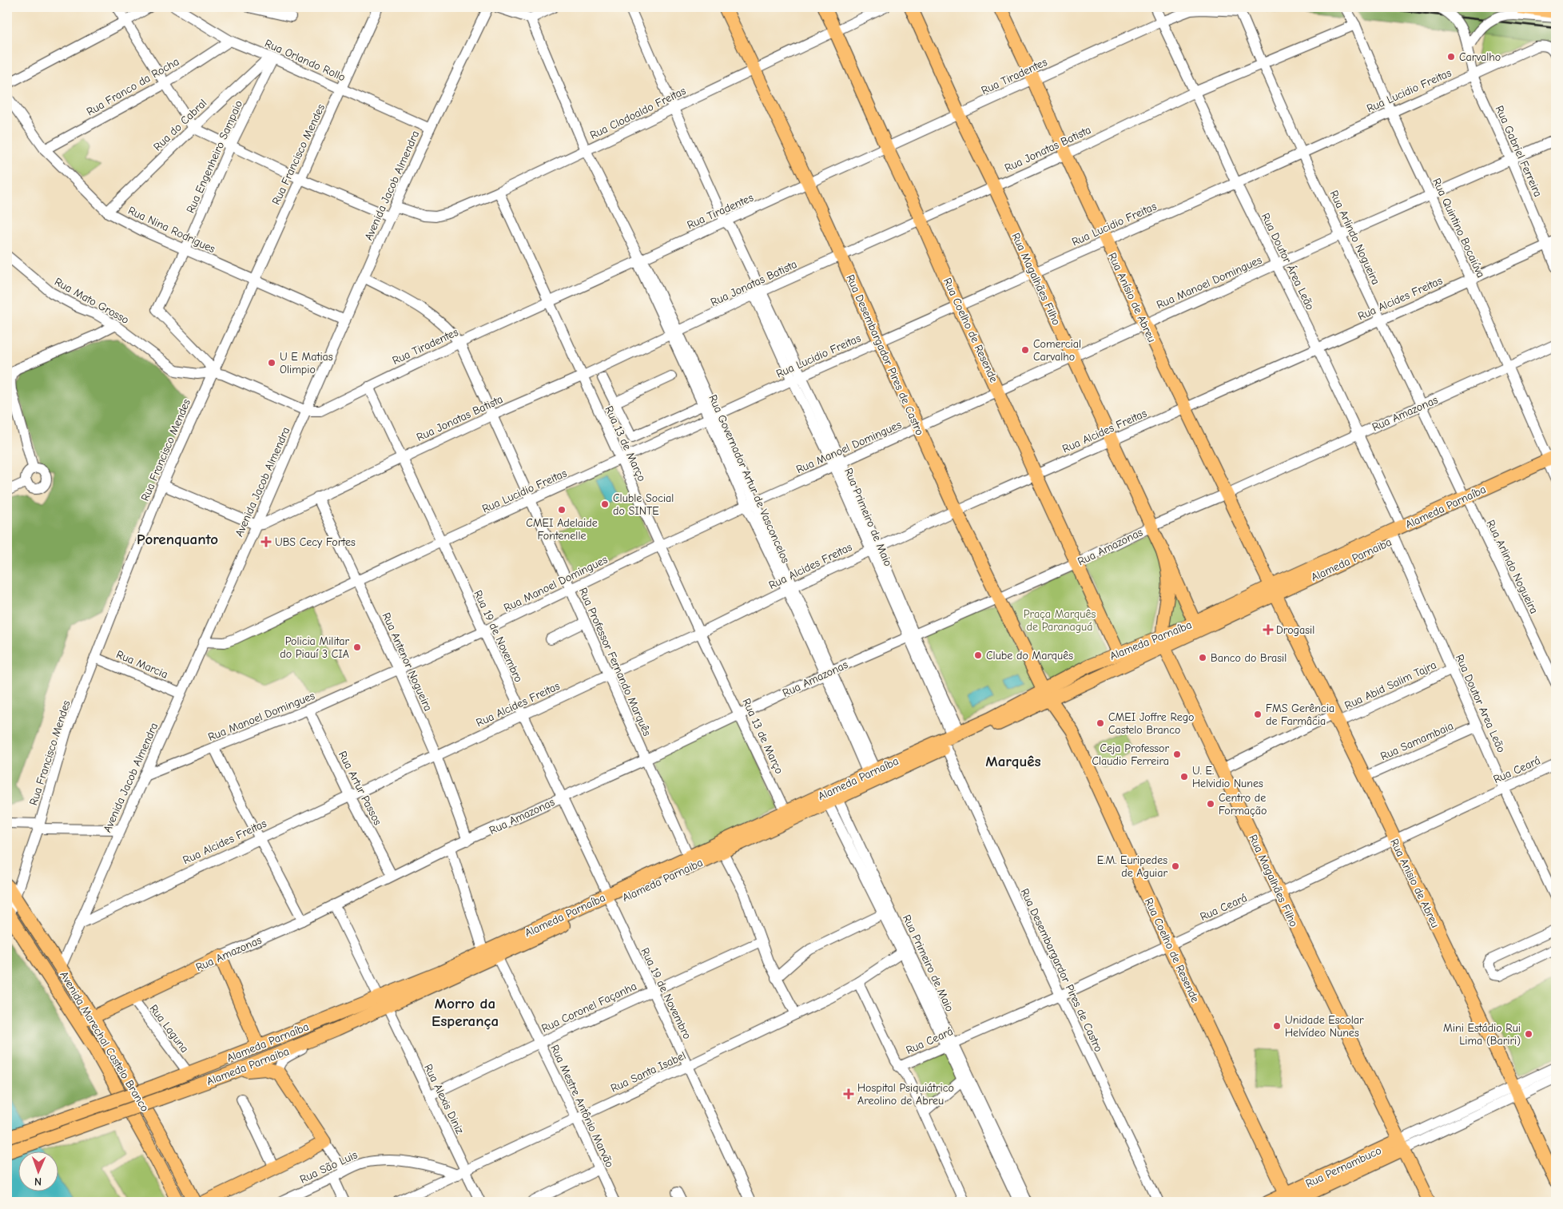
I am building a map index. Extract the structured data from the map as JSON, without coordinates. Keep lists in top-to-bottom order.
{
  "streets": {
    "main road": [
      "Rua Magalhães Filho",
      "Rua Anísio de Abreu",
      "Rua Coelho de Resende",
      "Rua Desembargador Pires de Castro",
      "Rua Amazonas",
      "Alameda Parnaíba",
      "Alameda Parnaiba",
      "Rua Anisio de Abreu",
      "Avenida Marechal Castelo Branco",
      "Rua Pernambuco"
    ],
    "street": [
      "Rua Orlando Rollo",
      "Rua Tiradentes",
      "Rua Franco da Rocha",
      "Rua Lucidio Freitas",
      "Rua Clodoaldo Freitas",
      "Rua do Cabral",
      "Rua Jonatas Batista",
      "Rua Gabriel Ferreira",
      "Rua Francisco Mendes",
      "Rua Engenheiro Sampaio",
      "Avenida Jacob Almendra",
      "Rua Quintino Bocaiúva",
      "Rua Nina Rodrigues",
      "Rua Arlindo Nogueira",
      "Rua Doutor Área Leão",
      "Rua Manoel Domingues",
      "Rua Alcides Freitas",
      "Rua Mato Grosso",
      "Rua 13 de Março",
      "Rua Governador Artur de Vasconcelos",
      "Rua Primeiro de Maio",
      "Rua 19 de Novembro",
      "Rua Antenor Nogueira",
      "Rua Professor Fernando Marquês",
      "Rua Marcia",
      "Rua Abid Salim Tajra",
      "Rua Doutor Area Leão",
      "Rua Samambaia",
      "Rua Ceará",
      "Rua Artur Passos",
      "Rua Desembargardor Pires de Castro",
      "Rua Coronel Façanha",
      "Rua Laguna",
      "Rua Santa Isabel",
      "Rua Alexis Diniz",
      "Rua Mestre Antônio Marvão",
      "Rua São Luis"
    ]
  },
  "crossings": [
    ["Rua Orlando Rollo", "Rua Franco da Rocha"],
    ["Rua Orlando Rollo", "Rua do Cabral"],
    ["Rua Orlando Rollo", "Rua Francisco Mendes"],
    ["Rua Orlando Rollo", "Rua Engenheiro Sampaio"],
    ["Rua Orlando Rollo", "Avenida Jacob Almendra"],
    ["Rua Tiradentes", "Avenida Jacob Almendra"],
    ["Rua Tiradentes", "Rua Arlindo Nogueira"],
    ["Rua Tiradentes", "Rua Doutor Área Leão"],
    ["Rua Tiradentes", "Rua Magalhães Filho"],
    ["Rua Tiradentes", "Rua Anísio de Abreu"],
    ["Rua Tiradentes", "Rua Coelho de Resende"],
    ["Rua Tiradentes", "Rua Desembargador Pires de Castro"],
    ["Rua Tiradentes", "Rua 13 de Março"],
    ["Rua Tiradentes", "Rua Governador Artur de Vasconcelos"],
    ["Rua Tiradentes", "Rua Primeiro de Maio"],
    ["Rua Tiradentes", "Rua 19 de Novembro"],
    ["Rua Tiradentes", "Rua Professor Fernando Marquês"],
    ["Rua Franco da Rocha", "Rua Nina Rodrigues"],
    ["Rua Lucidio Freitas", "Rua Gabriel Ferreira"],
    ["Rua Lucidio Freitas", "Avenida Jacob Almendra"],
    ["Rua Lucidio Freitas", "Rua Quintino Bocaiúva"],
    ["Rua Lucidio Freitas", "Rua Arlindo Nogueira"],
    ["Rua Lucidio Freitas", "Rua Doutor Área Leão"],
    ["Rua Lucidio Freitas", "Rua Magalhães Filho"],
    ["Rua Lucidio Freitas", "Rua Anísio de Abreu"],
    ["Rua Lucidio Freitas", "Rua Coelho de Resende"],
    ["Rua Lucidio Freitas", "Rua Desembargador Pires de Castro"],
    ["Rua Lucidio Freitas", "Rua 13 de Março"],
    ["Rua Lucidio Freitas", "Rua Governador Artur de Vasconcelos"],
    ["Rua Lucidio Freitas", "Rua Primeiro de Maio"],
    ["Rua Lucidio Freitas", "Rua 19 de Novembro"],
    ["Rua Lucidio Freitas", "Rua Antenor Nogueira"],
    ["Rua Lucidio Freitas", "Rua Professor Fernando Marquês"],
    ["Rua Clodoaldo Freitas", "Avenida Jacob Almendra"],
    ["Rua Clodoaldo Freitas", "Rua Coelho de Resende"],
    ["Rua Clodoaldo Freitas", "Rua Desembargador Pires de Castro"],
    ["Rua Clodoaldo Freitas", "Rua 13 de Março"],
    ["Rua Clodoaldo Freitas", "Rua Governador Artur de Vasconcelos"],
    ["Rua Clodoaldo Freitas", "Rua Primeiro de Maio"],
    ["Rua do Cabral", "Rua Engenheiro Sampaio"],
    ["Rua do Cabral", "Rua Nina Rodrigues"],
    ["Rua Jonatas Batista", "Avenida Jacob Almendra"],
    ["Rua Jonatas Batista", "Rua Quintino Bocaiúva"],
    ["Rua Jonatas Batista", "Rua Arlindo Nogueira"],
    ["Rua Jonatas Batista", "Rua Doutor Área Leão"],
    ["Rua Jonatas Batista", "Rua Magalhães Filho"],
    ["Rua Jonatas Batista", "Rua Anísio de Abreu"],
    ["Rua Jonatas Batista", "Rua Coelho de Resende"],
    ["Rua Jonatas Batista", "Rua Desembargador Pires de Castro"],
    ["Rua Jonatas Batista", "Rua 13 de Março"],
    ["Rua Jonatas Batista", "Rua Governador Artur de Vasconcelos"],
    ["Rua Jonatas Batista", "Rua Primeiro de Maio"],
    ["Rua Jonatas Batista", "Rua 19 de Novembro"],
    ["Rua Jonatas Batista", "Rua Antenor Nogueira"],
    ["Rua Jonatas Batista", "Rua Professor Fernando Marquês"],
    ["Rua Gabriel Ferreira", "Rua Manoel Domingues"],
    ["Rua Gabriel Ferreira", "Rua Alcides Freitas"],
    ["Rua Francisco Mendes", "Rua Engenheiro Sampaio"],
    ["Rua Francisco Mendes", "Rua Nina Rodrigues"],
    ["Rua Francisco Mendes", "Rua Mato Grosso"],
    ["Rua Francisco Mendes", "Rua Marcia"],
    ["Rua Francisco Mendes", "Avenida Marechal Castelo Branco"],
    ["Rua Engenheiro Sampaio", "Rua Nina Rodrigues"],
    ["Rua Engenheiro Sampaio", "Rua Mato Grosso"],
    ["Avenida Jacob Almendra", "Rua Nina Rodrigues"],
    ["Avenida Jacob Almendra", "Rua Manoel Domingues"],
    ["Avenida Jacob Almendra", "Rua Alcides Freitas"],
    ["Avenida Jacob Almendra", "Rua Professor Fernando Marquês"],
    ["Avenida Jacob Almendra", "Rua Marcia"],
    ["Avenida Jacob Almendra", "Avenida Marechal Castelo Branco"],
    ["Rua Quintino Bocaiúva", "Rua Manoel Domingues"],
    ["Rua Quintino Bocaiúva", "Rua Alcides Freitas"],
    ["Rua Quintino Bocaiúva", "Rua Amazonas"],
    ["Rua Quintino Bocaiúva", "Alameda Parnaíba"],
    ["Rua Arlindo Nogueira", "Rua Manoel Domingues"],
    ["Rua Arlindo Nogueira", "Rua Alcides Freitas"],
    ["Rua Arlindo Nogueira", "Rua Amazonas"],
    ["Rua Arlindo Nogueira", "Alameda Parnaíba"],
    ["Rua Arlindo Nogueira", "Alameda Parnaiba"],
    ["Rua Doutor Área Leão", "Rua Manoel Domingues"],
    ["Rua Doutor Área Leão", "Rua Alcides Freitas"],
    ["Rua Doutor Área Leão", "Rua Amazonas"],
    ["Rua Doutor Área Leão", "Alameda Parnaíba"],
    ["Rua Magalhães Filho", "Rua Manoel Domingues"],
    ["Rua Magalhães Filho", "Rua Alcides Freitas"],
    ["Rua Magalhães Filho", "Rua Amazonas"],
    ["Rua Magalhães Filho", "Alameda Parnaíba"],
    ["Rua Magalhães Filho", "Rua Abid Salim Tajra"],
    ["Rua Magalhães Filho", "Rua Ceará"],
    ["Rua Magalhães Filho", "Rua Pernambuco"],
    ["Rua Manoel Domingues", "Rua Anísio de Abreu"],
    ["Rua Manoel Domingues", "Rua Coelho de Resende"],
    ["Rua Manoel Domingues", "Rua Desembargador Pires de Castro"],
    ["Rua Manoel Domingues", "Rua 13 de Março"],
    ["Rua Manoel Domingues", "Rua Governador Artur de Vasconcelos"],
    ["Rua Manoel Domingues", "Rua Primeiro de Maio"],
    ["Rua Manoel Domingues", "Rua 19 de Novembro"],
    ["Rua Manoel Domingues", "Rua Antenor Nogueira"],
    ["Rua Manoel Domingues", "Rua Professor Fernando Marquês"],
    ["Rua Manoel Domingues", "Rua Artur Passos"],
    ["Rua Anísio de Abreu", "Rua Alcides Freitas"],
    ["Rua Anísio de Abreu", "Rua Amazonas"],
    ["Rua Anísio de Abreu", "Alameda Parnaíba"],
    ["Rua Anísio de Abreu", "Alameda Parnaiba"],
    ["Rua Anísio de Abreu", "Rua Anisio de Abreu"],
    ["Rua Alcides Freitas", "Rua Coelho de Resende"],
    ["Rua Alcides Freitas", "Rua Desembargador Pires de Castro"],
    ["Rua Alcides Freitas", "Rua 13 de Março"],
    ["Rua Alcides Freitas", "Rua Governador Artur de Vasconcelos"],
    ["Rua Alcides Freitas", "Rua Primeiro de Maio"],
    ["Rua Alcides Freitas", "Rua 19 de Novembro"],
    ["Rua Alcides Freitas", "Rua Antenor Nogueira"],
    ["Rua Alcides Freitas", "Rua Professor Fernando Marquês"],
    ["Rua Alcides Freitas", "Rua Artur Passos"],
    ["Rua Coelho de Resende", "Rua Desembargador Pires de Castro"],
    ["Rua Coelho de Resende", "Rua Amazonas"],
    ["Rua Coelho de Resende", "Alameda Parnaíba"],
    ["Rua Coelho de Resende", "Rua Ceará"],
    ["Rua Coelho de Resende", "Rua Pernambuco"],
    ["Rua Desembargador Pires de Castro", "Rua Amazonas"],
    ["Rua Desembargador Pires de Castro", "Alameda Parnaíba"],
    ["Rua Amazonas", "Rua 13 de Março"],
    ["Rua Amazonas", "Rua Governador Artur de Vasconcelos"],
    ["Rua Amazonas", "Rua Primeiro de Maio"],
    ["Rua Amazonas", "Rua 19 de Novembro"],
    ["Rua Amazonas", "Rua Antenor Nogueira"],
    ["Rua Amazonas", "Rua Professor Fernando Marquês"],
    ["Rua Amazonas", "Rua Artur Passos"],
    ["Rua Amazonas", "Rua Laguna"],
    ["Rua Amazonas", "Avenida Marechal Castelo Branco"],
    ["Rua Amazonas", "Rua Alexis Diniz"],
    ["Rua 13 de Março", "Alameda Parnaíba"],
    ["Rua Governador Artur de Vasconcelos", "Alameda Parnaíba"],
    ["Alameda Parnaíba", "Rua Primeiro de Maio"],
    ["Alameda Parnaíba", "Alameda Parnaiba"],
    ["Alameda Parnaíba", "Rua 19 de Novembro"],
    ["Alameda Parnaíba", "Rua Professor Fernando Marquês"],
    ["Alameda Parnaíba", "Rua Anisio de Abreu"],
    ["Alameda Parnaíba", "Rua Desembargardor Pires de Castro"],
    ["Alameda Parnaíba", "Rua Laguna"],
    ["Alameda Parnaíba", "Rua Alexis Diniz"],
    ["Rua Primeiro de Maio", "Alameda Parnaiba"],
    ["Rua Primeiro de Maio", "Rua Ceará"],
    ["Rua Primeiro de Maio", "Rua Santa Isabel"],
    ["Alameda Parnaiba", "Rua 19 de Novembro"],
    ["Alameda Parnaiba", "Rua Doutor Area Leão"],
    ["Alameda Parnaiba", "Rua Anisio de Abreu"],
    ["Alameda Parnaiba", "Rua Alexis Diniz"],
    ["Alameda Parnaiba", "Rua Mestre Antônio Marvão"],
    ["Rua 19 de Novembro", "Rua Coronel Façanha"],
    ["Rua 19 de Novembro", "Rua Santa Isabel"],
    ["Rua Abid Salim Tajra", "Rua Doutor Area Leão"],
    ["Rua Abid Salim Tajra", "Rua Anisio de Abreu"],
    ["Rua Doutor Area Leão", "Rua Samambaia"],
    ["Rua Doutor Area Leão", "Rua Ceará"],
    ["Rua Samambaia", "Rua Anisio de Abreu"],
    ["Rua Ceará", "Rua Anisio de Abreu"],
    ["Rua Ceará", "Rua Desembargardor Pires de Castro"],
    ["Rua Coronel Façanha", "Rua Alexis Diniz"],
    ["Rua Coronel Façanha", "Rua Mestre Antônio Marvão"],
    ["Rua Santa Isabel", "Rua Alexis Diniz"],
    ["Rua Santa Isabel", "Rua Mestre Antônio Marvão"],
    ["Rua Santa Isabel", "Rua São Luis"],
    ["Rua Alexis Diniz", "Rua São Luis"]
  ],
  "districts": ["Porenquanto", "Marquês", "Morro da Esperança"],
  "parks": ["Praça Marquês de Paranaguá"],
  "places": {
    "other": [
      "Carvalho",
      "Comercial Carvalho",
      "U E Matias Olimpio",
      "Cluble Social do SINTE",
      "CMEI Adelaide Fontenelle",
      "Policia Militar do Piauí 3 CIA",
      "Clube do Marquês",
      "Banco do Brasil",
      "FMS Gerência de Farmâcia",
      "CMEI Joffre Rego Castelo Branco",
      "Ceja Professor Claudio Ferreira",
      "U. E. Helvidio Nunes",
      "Centro de Formação",
      "E.M. Euripedes de Aguiar",
      "Unidade Escolar Helvídeo Nunes",
      "Mini Estádio Rui Lima (Bariri)"
    ],
    "health": ["UBS Cecy Fortes", "Drogasil", "Hospital Psiquiátrico Areolino de Abreu"]
  },
  "north": "bottom"
}
